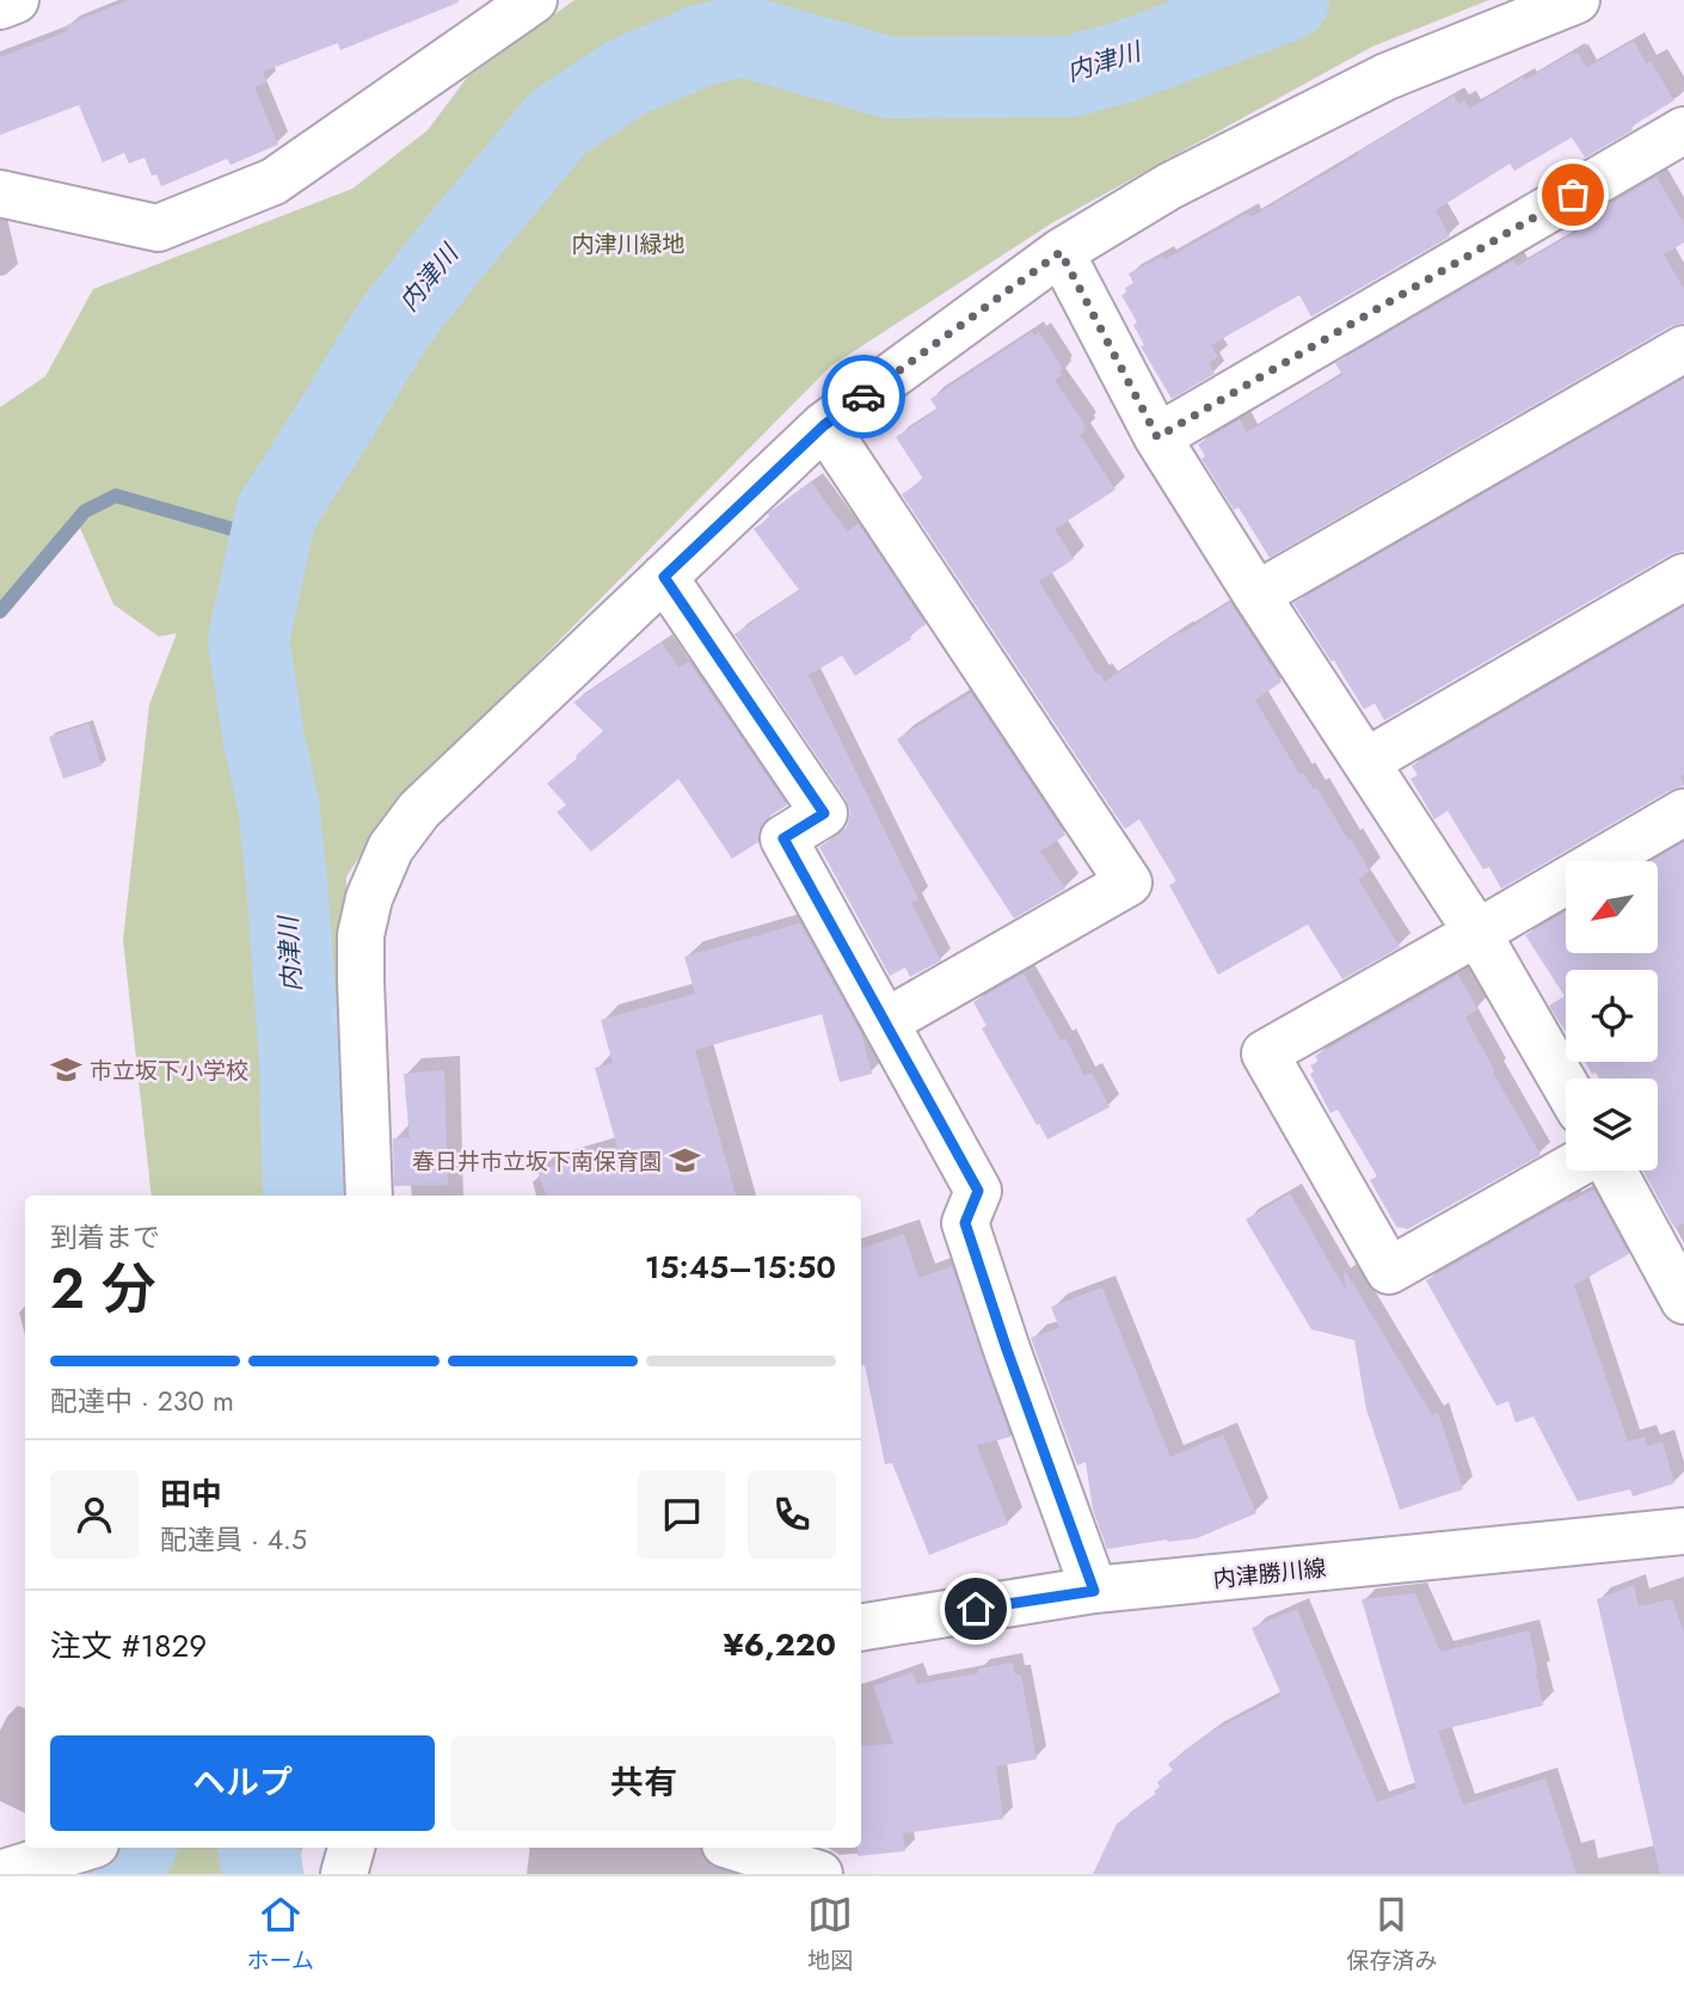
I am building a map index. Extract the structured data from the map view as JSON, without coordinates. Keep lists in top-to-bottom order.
{
  "streets": {
    "street": ["内津勝川線"]
  },
  "water": ["内津川"],
  "parks": ["内津川緑地"],
  "places": {
    "school or university": ["市立坂下小学校", "春日井市立坂下南保育園"]
  },
  "north": "bottom left",
  "page": {
    "heading": ["2 分", "到着まで", "15:45–15:50"],
    "panel": [
      "田中",
      "配達員 · 4.5",
      "注文 #1829",
      "¥6,220"
    ],
    "bar": "配達中 · 230 m",
    "buttons": ["ヘルプ", "共有"],
    "tabs": ["ホーム", "地図", "保存済み"]
  }
}
